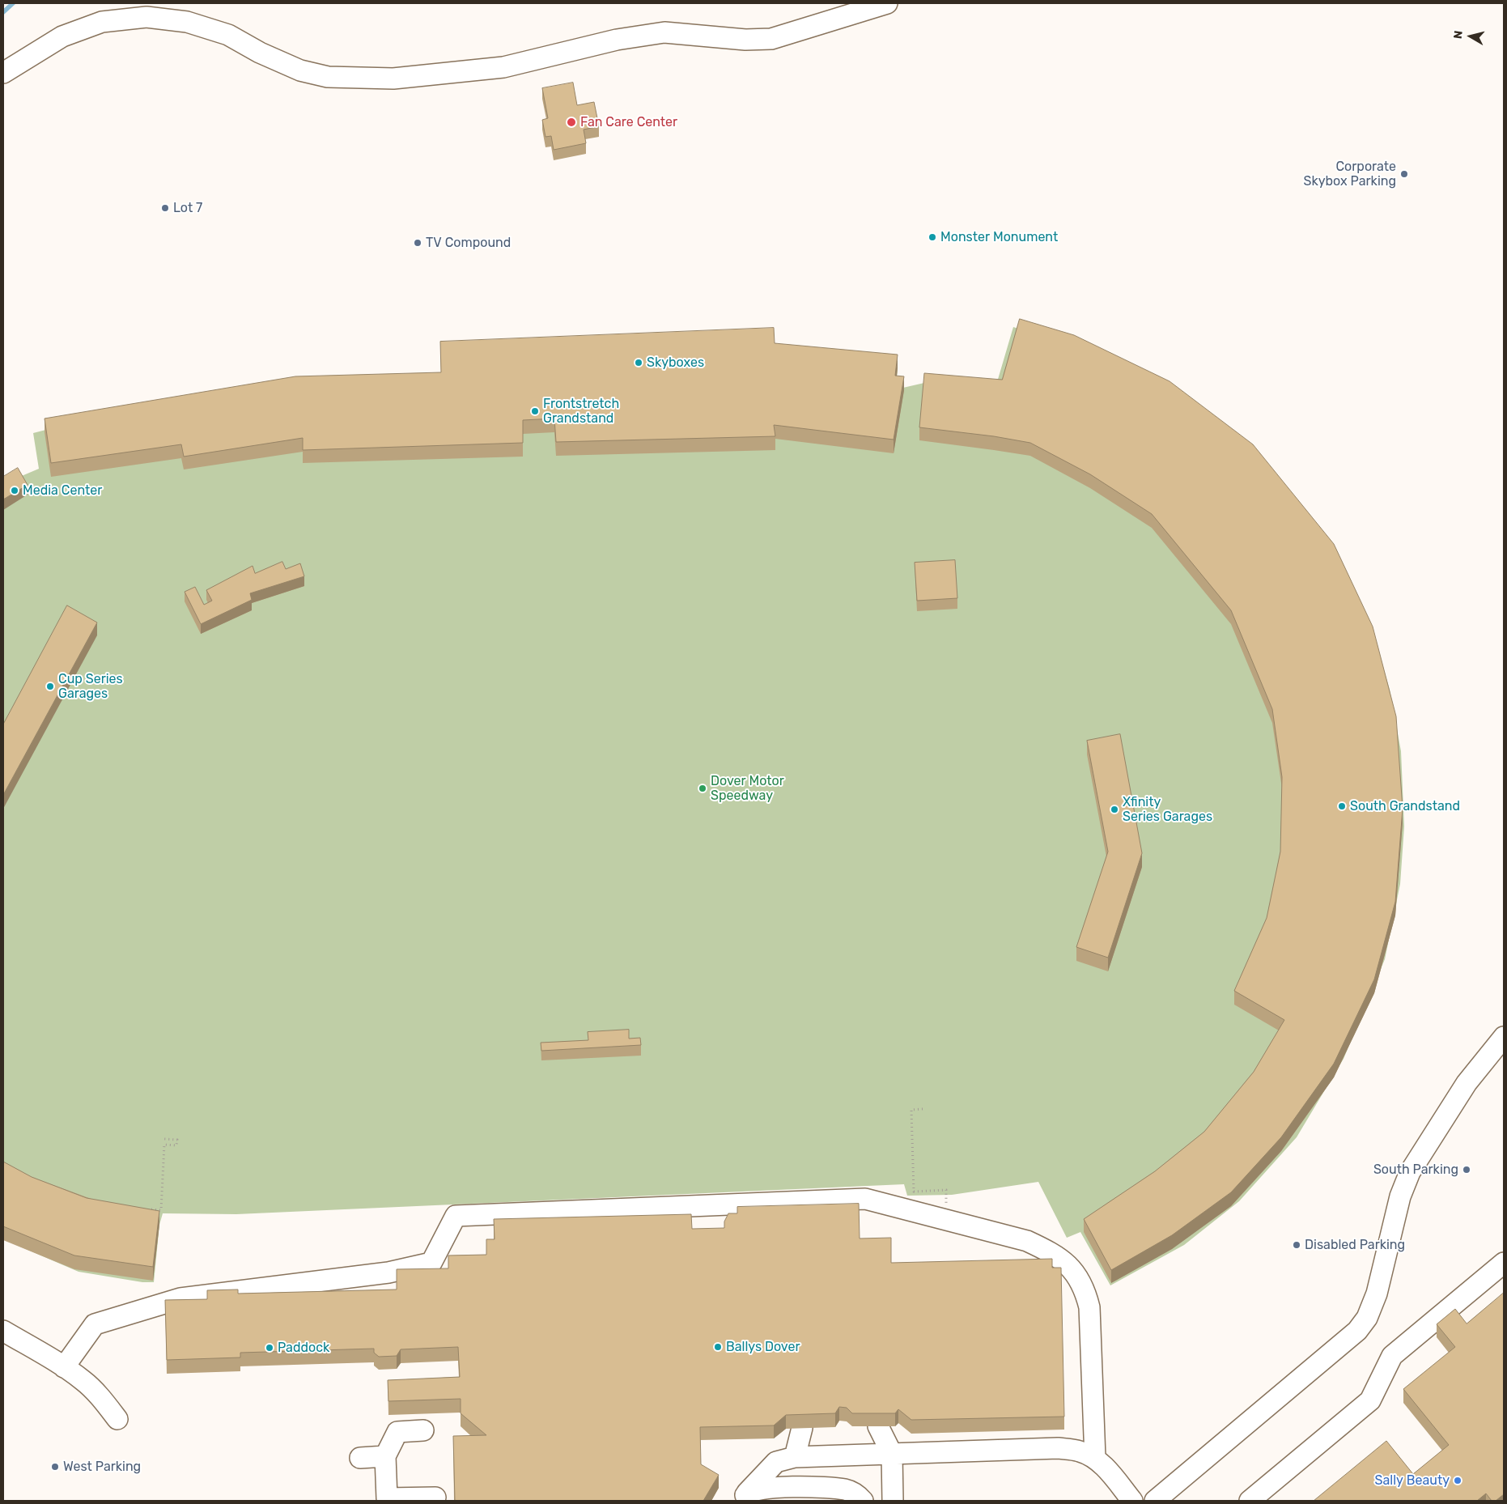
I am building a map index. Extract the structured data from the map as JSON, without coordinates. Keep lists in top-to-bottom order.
{
  "places": [
    "Fan Care Center",
    "Corporate Skybox Parking",
    "Lot 7",
    "Monster Monument",
    "TV Compound",
    "Skyboxes",
    "Frontstretch Grandstand",
    "Media Center",
    "Cup Series Garages",
    "Dover Motor Speedway",
    "South Grandstand",
    "Xfinity Series Garages",
    "South Parking",
    "Disabled Parking",
    "Ballys Dover",
    "Paddock",
    "West Parking",
    "Sally Beauty"
  ],
  "north": "left"
}
